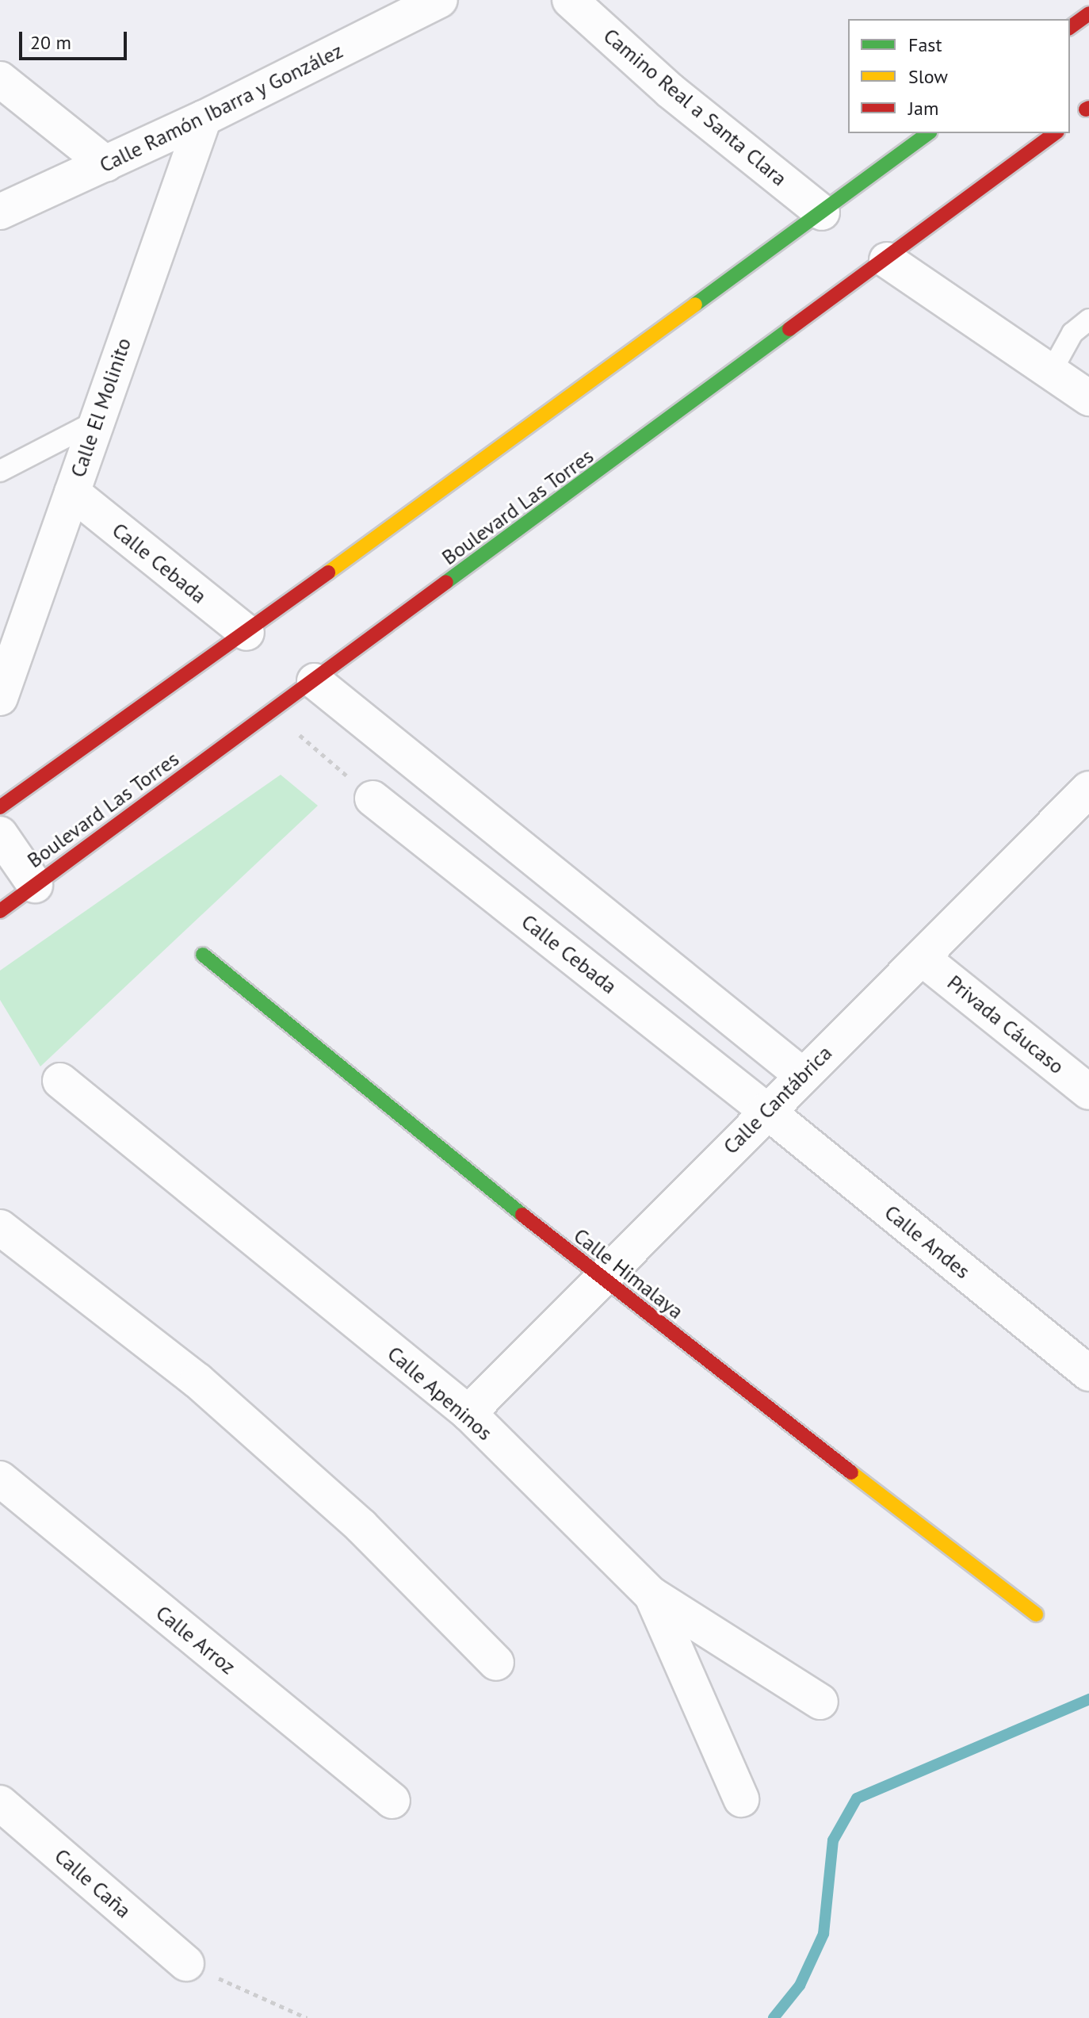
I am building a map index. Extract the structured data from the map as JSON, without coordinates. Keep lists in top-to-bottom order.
{
  "streets": {
    "main road": ["Boulevard Las Torres", "Calle Himalaya"],
    "street": [
      "Camino Real a Santa Clara",
      "Calle Ramón Ibarra y González",
      "Calle El Molinito",
      "Calle Cebada",
      "Privada Cáucaso",
      "Calle Cantábrica",
      "Calle Andes",
      "Calle Apeninos",
      "Calle Arroz",
      "Calle Caña"
    ]
  },
  "crossings": [
    ["Calle Ramón Ibarra y González", "Calle El Molinito"],
    ["Calle El Molinito", "Calle Cebada"],
    ["Calle Cebada", "Calle Cantábrica"],
    ["Calle Cebada", "Calle Andes"],
    ["Privada Cáucaso", "Calle Cantábrica"],
    ["Calle Cantábrica", "Calle Andes"],
    ["Calle Cantábrica", "Calle Himalaya"],
    ["Calle Cantábrica", "Calle Apeninos"]
  ],
  "legend": ["Fast", "Slow", "Jam"],
  "scale_bar": "20 m"
}
